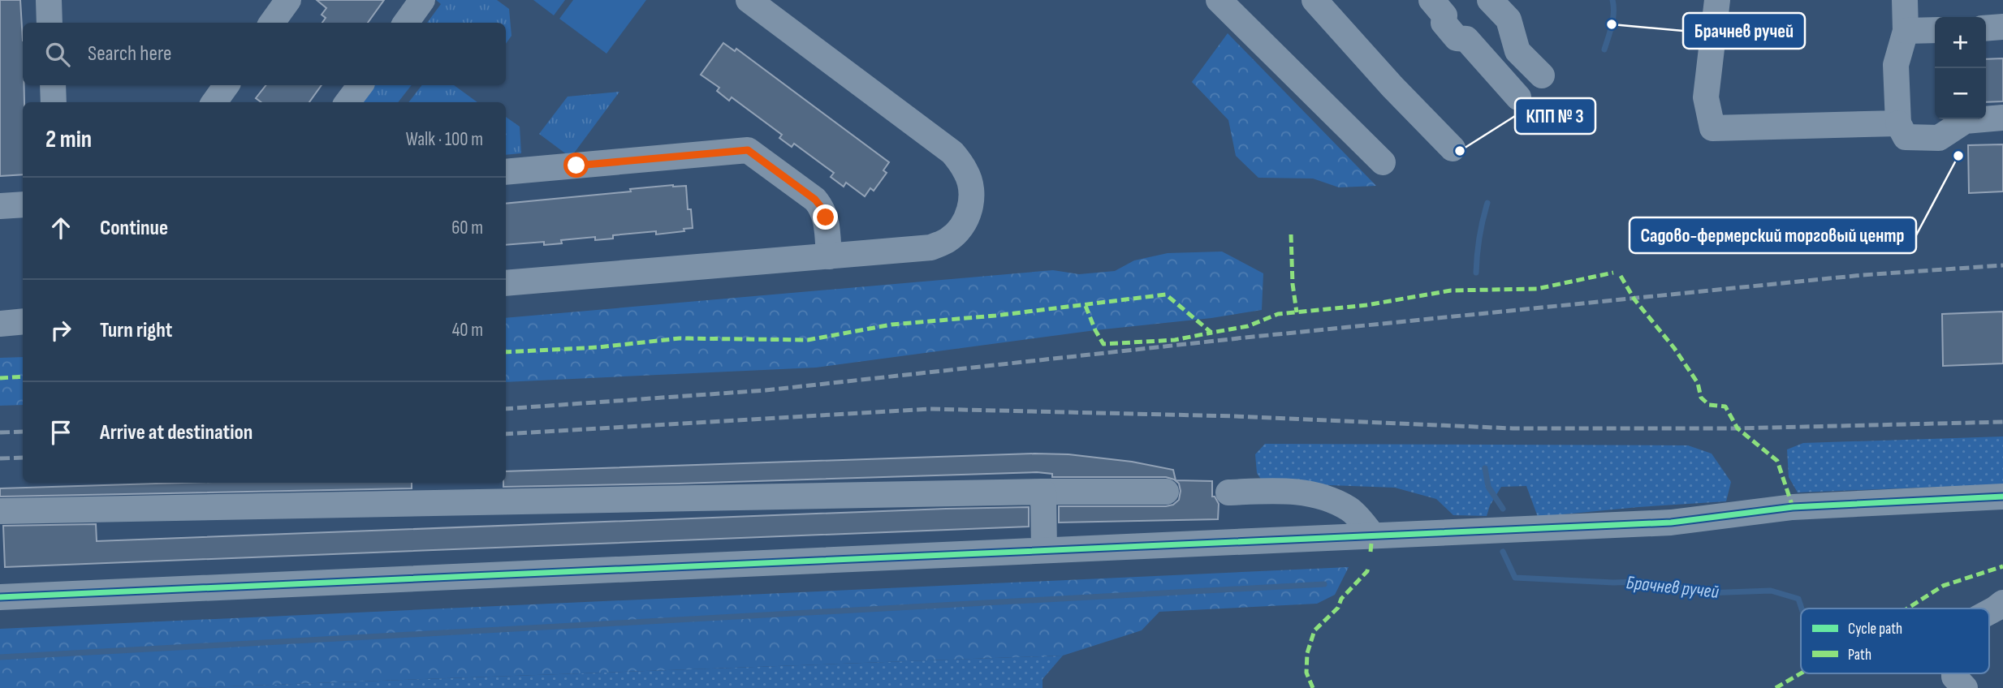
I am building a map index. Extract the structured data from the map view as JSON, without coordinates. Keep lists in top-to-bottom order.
{
  "water": ["Брачнев ручей"],
  "places": ["Брачнев ручей", "КПП № 3", "Садово-фермерский торговый центр"],
  "legend": ["Cycle path", "Path"],
  "page": {
    "map_buttons": ["+", "−"],
    "search": "Search here",
    "heading": ["2 min", "Walk · 100 m"],
    "list": [
      ["Continue", "60 m"],
      ["Turn right", "40 m"],
      "Arrive at destination"
    ]
  }
}
